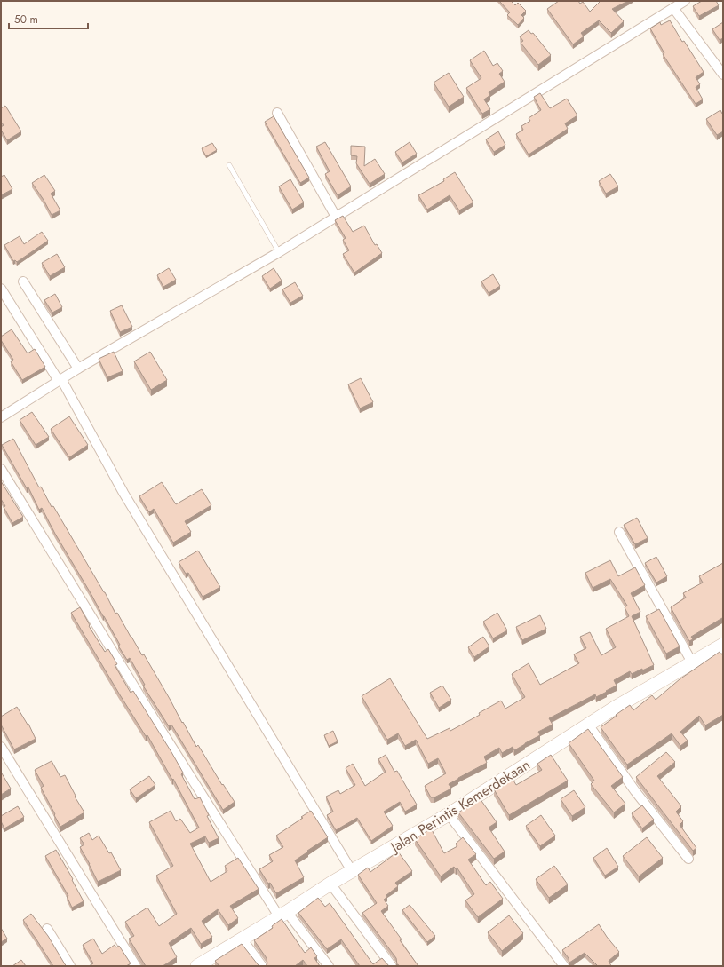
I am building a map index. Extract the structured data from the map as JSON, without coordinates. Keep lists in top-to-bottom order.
{
  "streets": {
    "street": ["Jalan Perintis Kemerdekaan"]
  },
  "scale_bar": "50 m"
}
